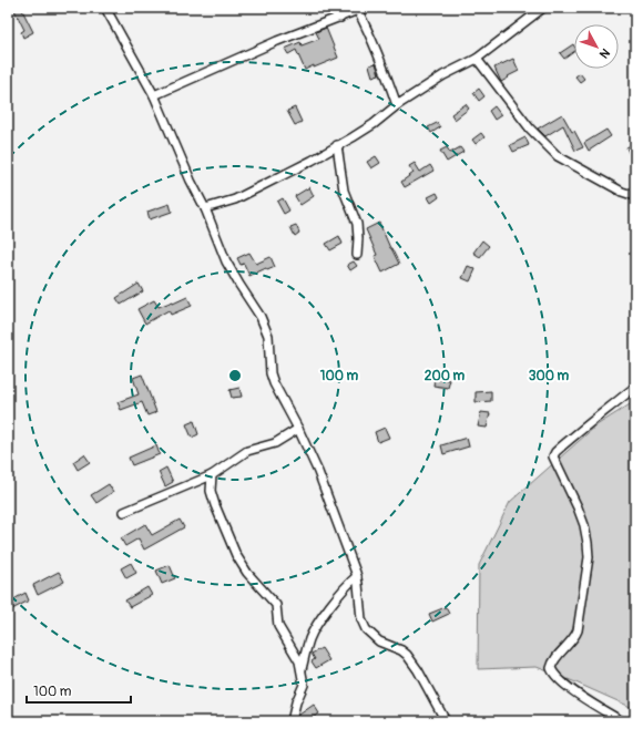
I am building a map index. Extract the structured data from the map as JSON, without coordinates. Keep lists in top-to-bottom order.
{
  "scale_bar": "100 m",
  "north": "bottom right",
  "rings": ["100 m", "200 m", "300 m"]
}
